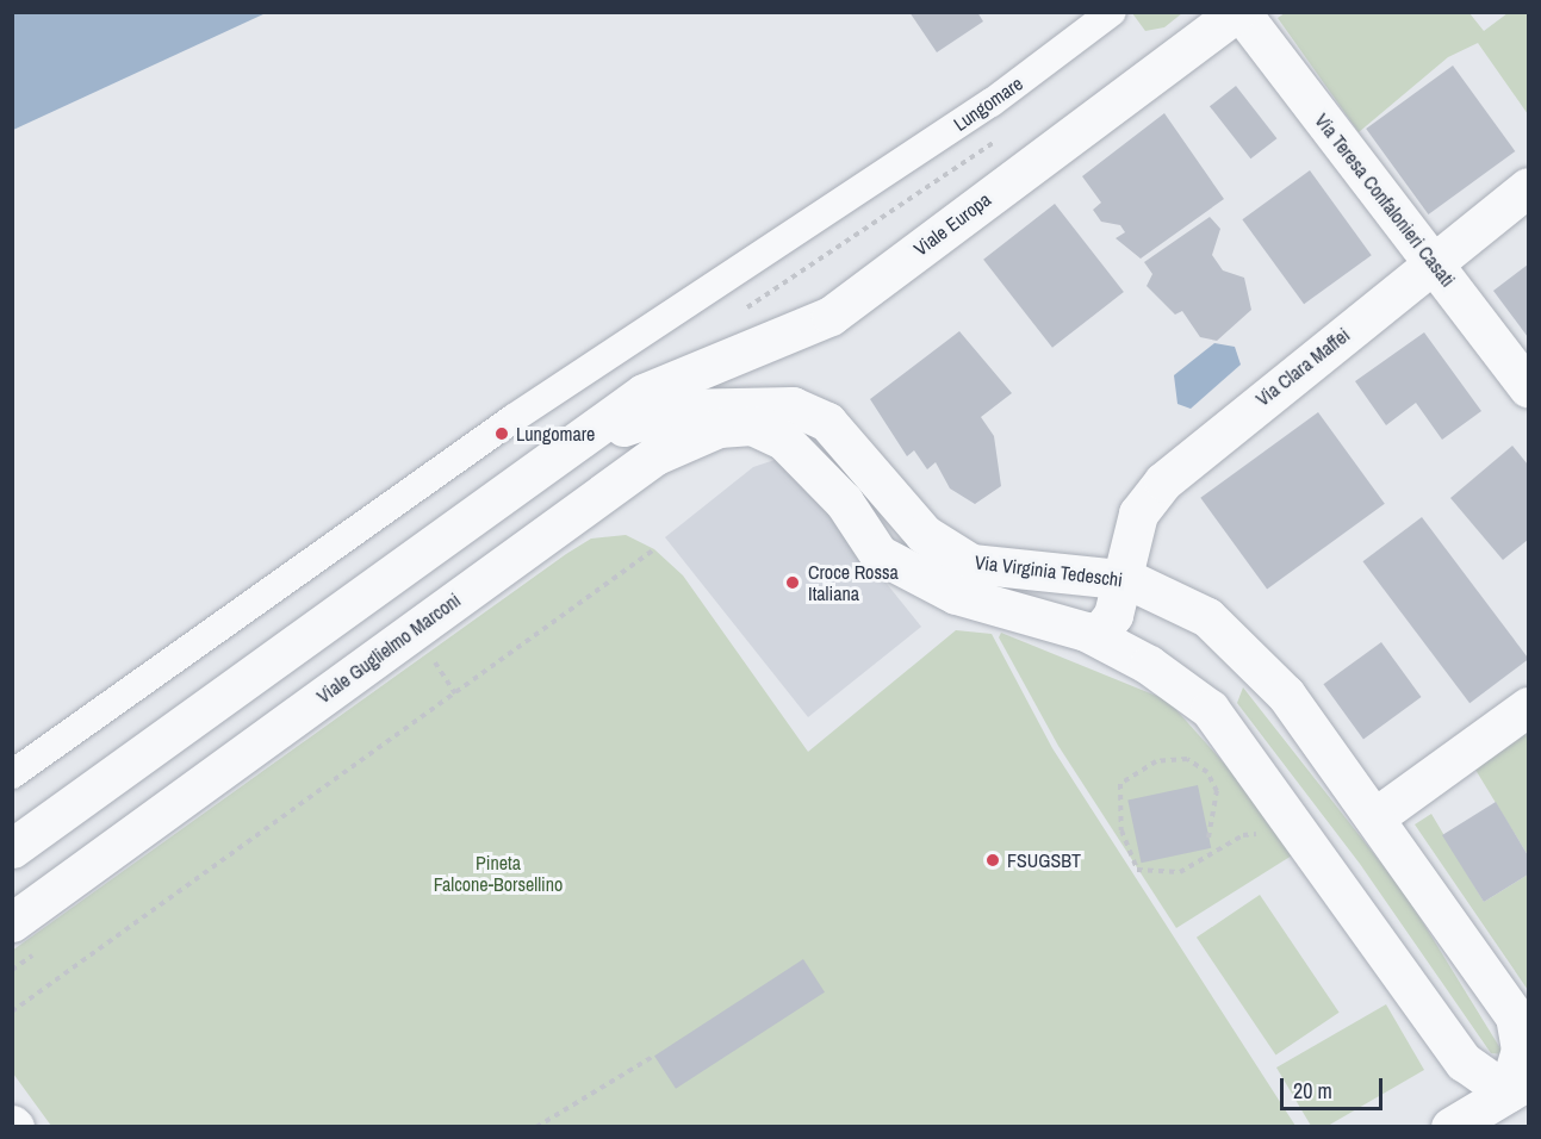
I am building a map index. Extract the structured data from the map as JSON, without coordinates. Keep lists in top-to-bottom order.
{
  "streets": {
    "street": [
      "Lungomare",
      "Via Teresa Confalonieri Casati",
      "Viale Europa",
      "Via Clara Maffei",
      "Via Virginia Tedeschi",
      "Viale Guglielmo Marconi"
    ]
  },
  "crossings": [
    ["Via Teresa Confalonieri Casati", "Viale Europa"],
    ["Via Teresa Confalonieri Casati", "Via Clara Maffei"],
    ["Viale Europa", "Via Virginia Tedeschi"],
    ["Via Clara Maffei", "Via Virginia Tedeschi"],
    ["Via Virginia Tedeschi", "Viale Guglielmo Marconi"]
  ],
  "parks": ["Pineta Falcone-Borsellino"],
  "places": ["Lungomare", "Croce Rossa Italiana", "FSUGSBT"],
  "scale_bar": "20 m"
}
